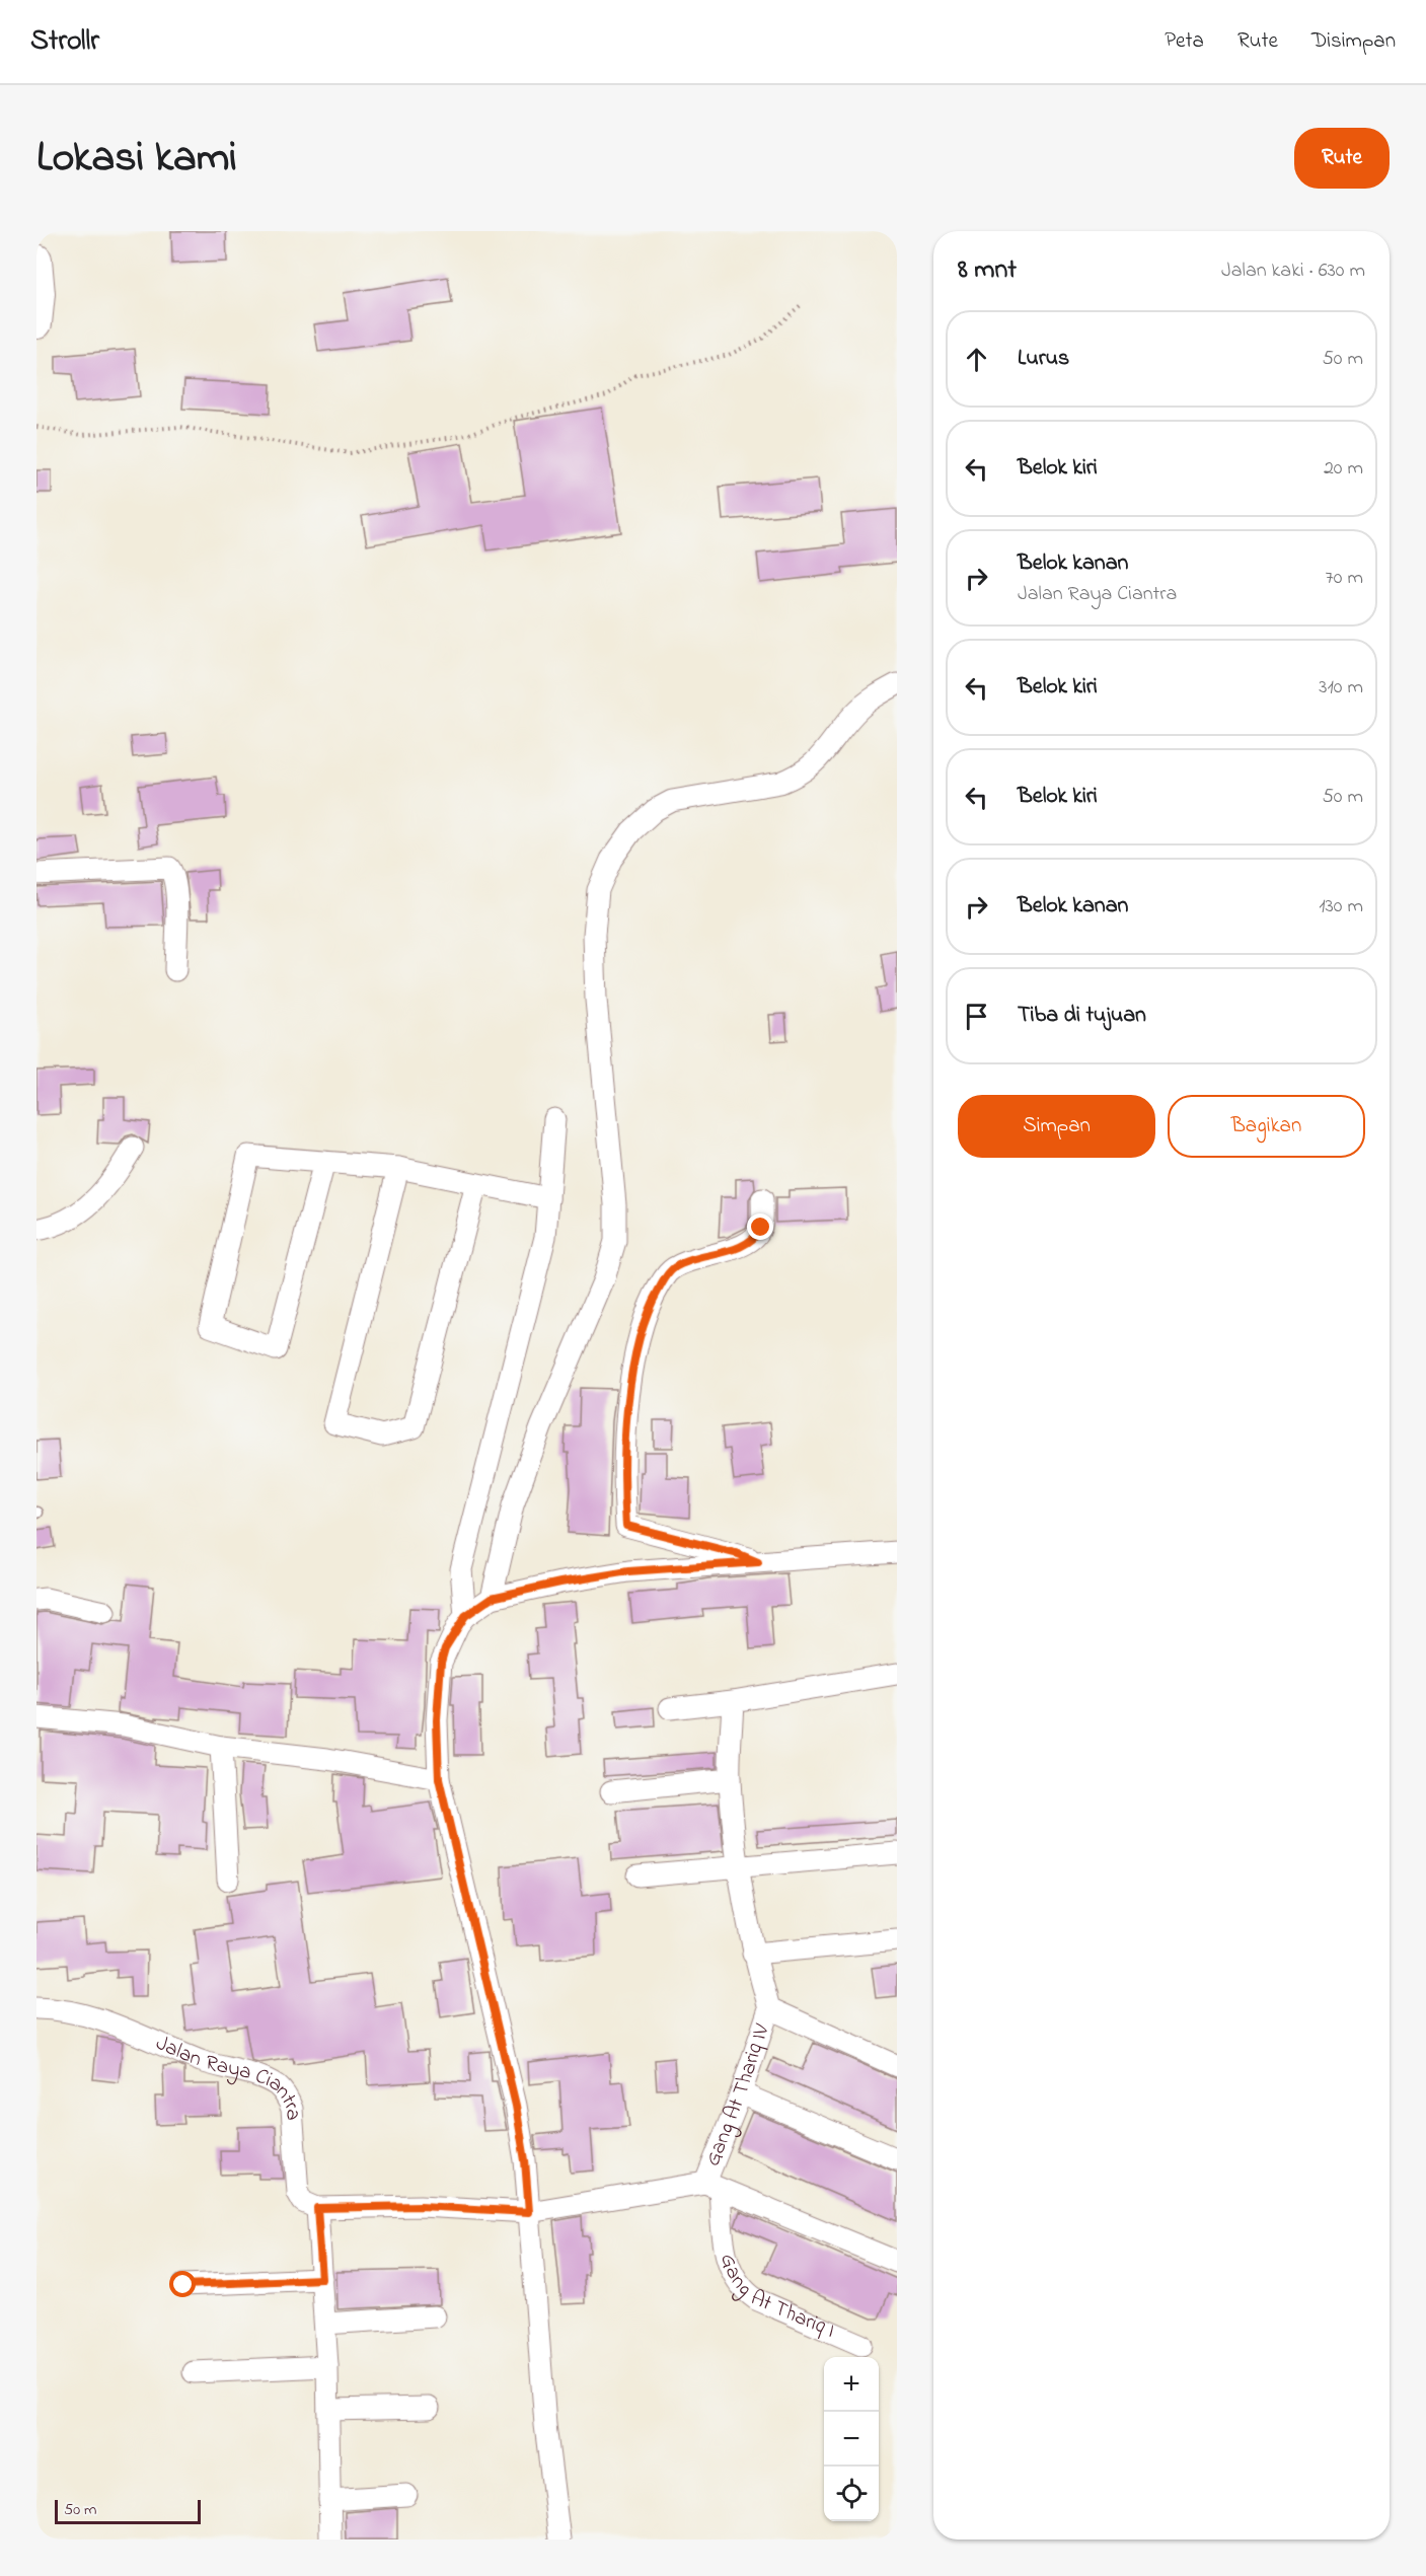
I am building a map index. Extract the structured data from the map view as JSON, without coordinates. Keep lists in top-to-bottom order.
{
  "streets": {
    "street": ["Jalan Raya Ciantra", "Gang At Thariq IV", "Gang At Thariq I"]
  },
  "crossings": [
    ["Gang At Thariq IV", "Gang At Thariq I"]
  ],
  "scale_bar": "50 m",
  "page": {
    "header": "Strollr",
    "nav": ["Peta", "Rute", "Disimpan"],
    "title": "Lokasi kami",
    "buttons": [
      "Rute",
      ["Simpan", "Bagikan"]
    ],
    "heading": ["8 mnt", "Jalan kaki · 630 m"],
    "list": [
      ["Lurus", "50 m"],
      ["Belok kiri", "20 m"],
      ["Belok kanan", "Jalan Raya Ciantra", "70 m"],
      ["Belok kiri", "310 m"],
      ["Belok kiri", "50 m"],
      ["Belok kanan", "130 m"],
      "Tiba di tujuan"
    ],
    "map_buttons": ["+", "−"],
    "scale": "50 m"
  }
}
